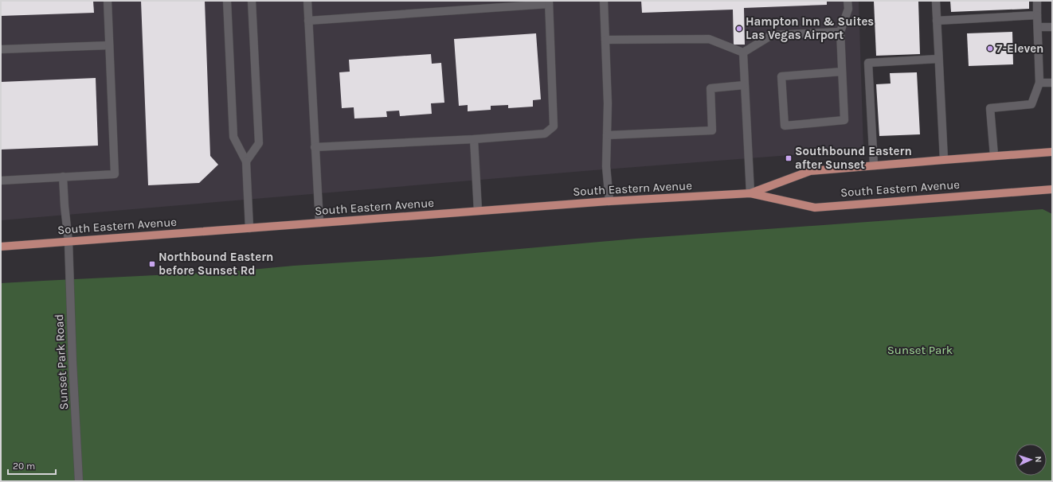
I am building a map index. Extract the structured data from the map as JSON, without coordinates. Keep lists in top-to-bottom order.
{
  "streets": {
    "main road": ["South Eastern Avenue"],
    "street": ["Sunset Park Road"]
  },
  "crossings": [
    ["South Eastern Avenue", "Sunset Park Road"]
  ],
  "parks": ["Sunset Park"],
  "places": {
    "other": ["Hampton Inn & Suites Las Vegas Airport", "7-Eleven"],
    "transit": ["Southbound Eastern after Sunset", "Northbound Eastern before Sunset Rd"]
  },
  "scale_bar": "20 m",
  "north": "right"
}
